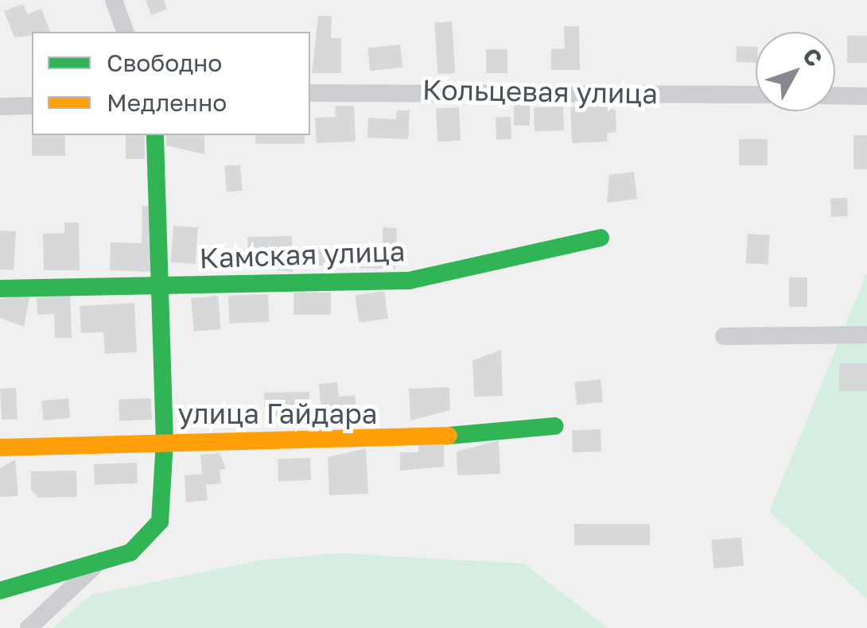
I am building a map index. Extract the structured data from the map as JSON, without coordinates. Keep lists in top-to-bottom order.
{
  "streets": {
    "street": ["Кольцевая улица", "Камская улица", "улица Гайдара"]
  },
  "legend": ["Свободно", "Медленно"],
  "north": "top right"
}
